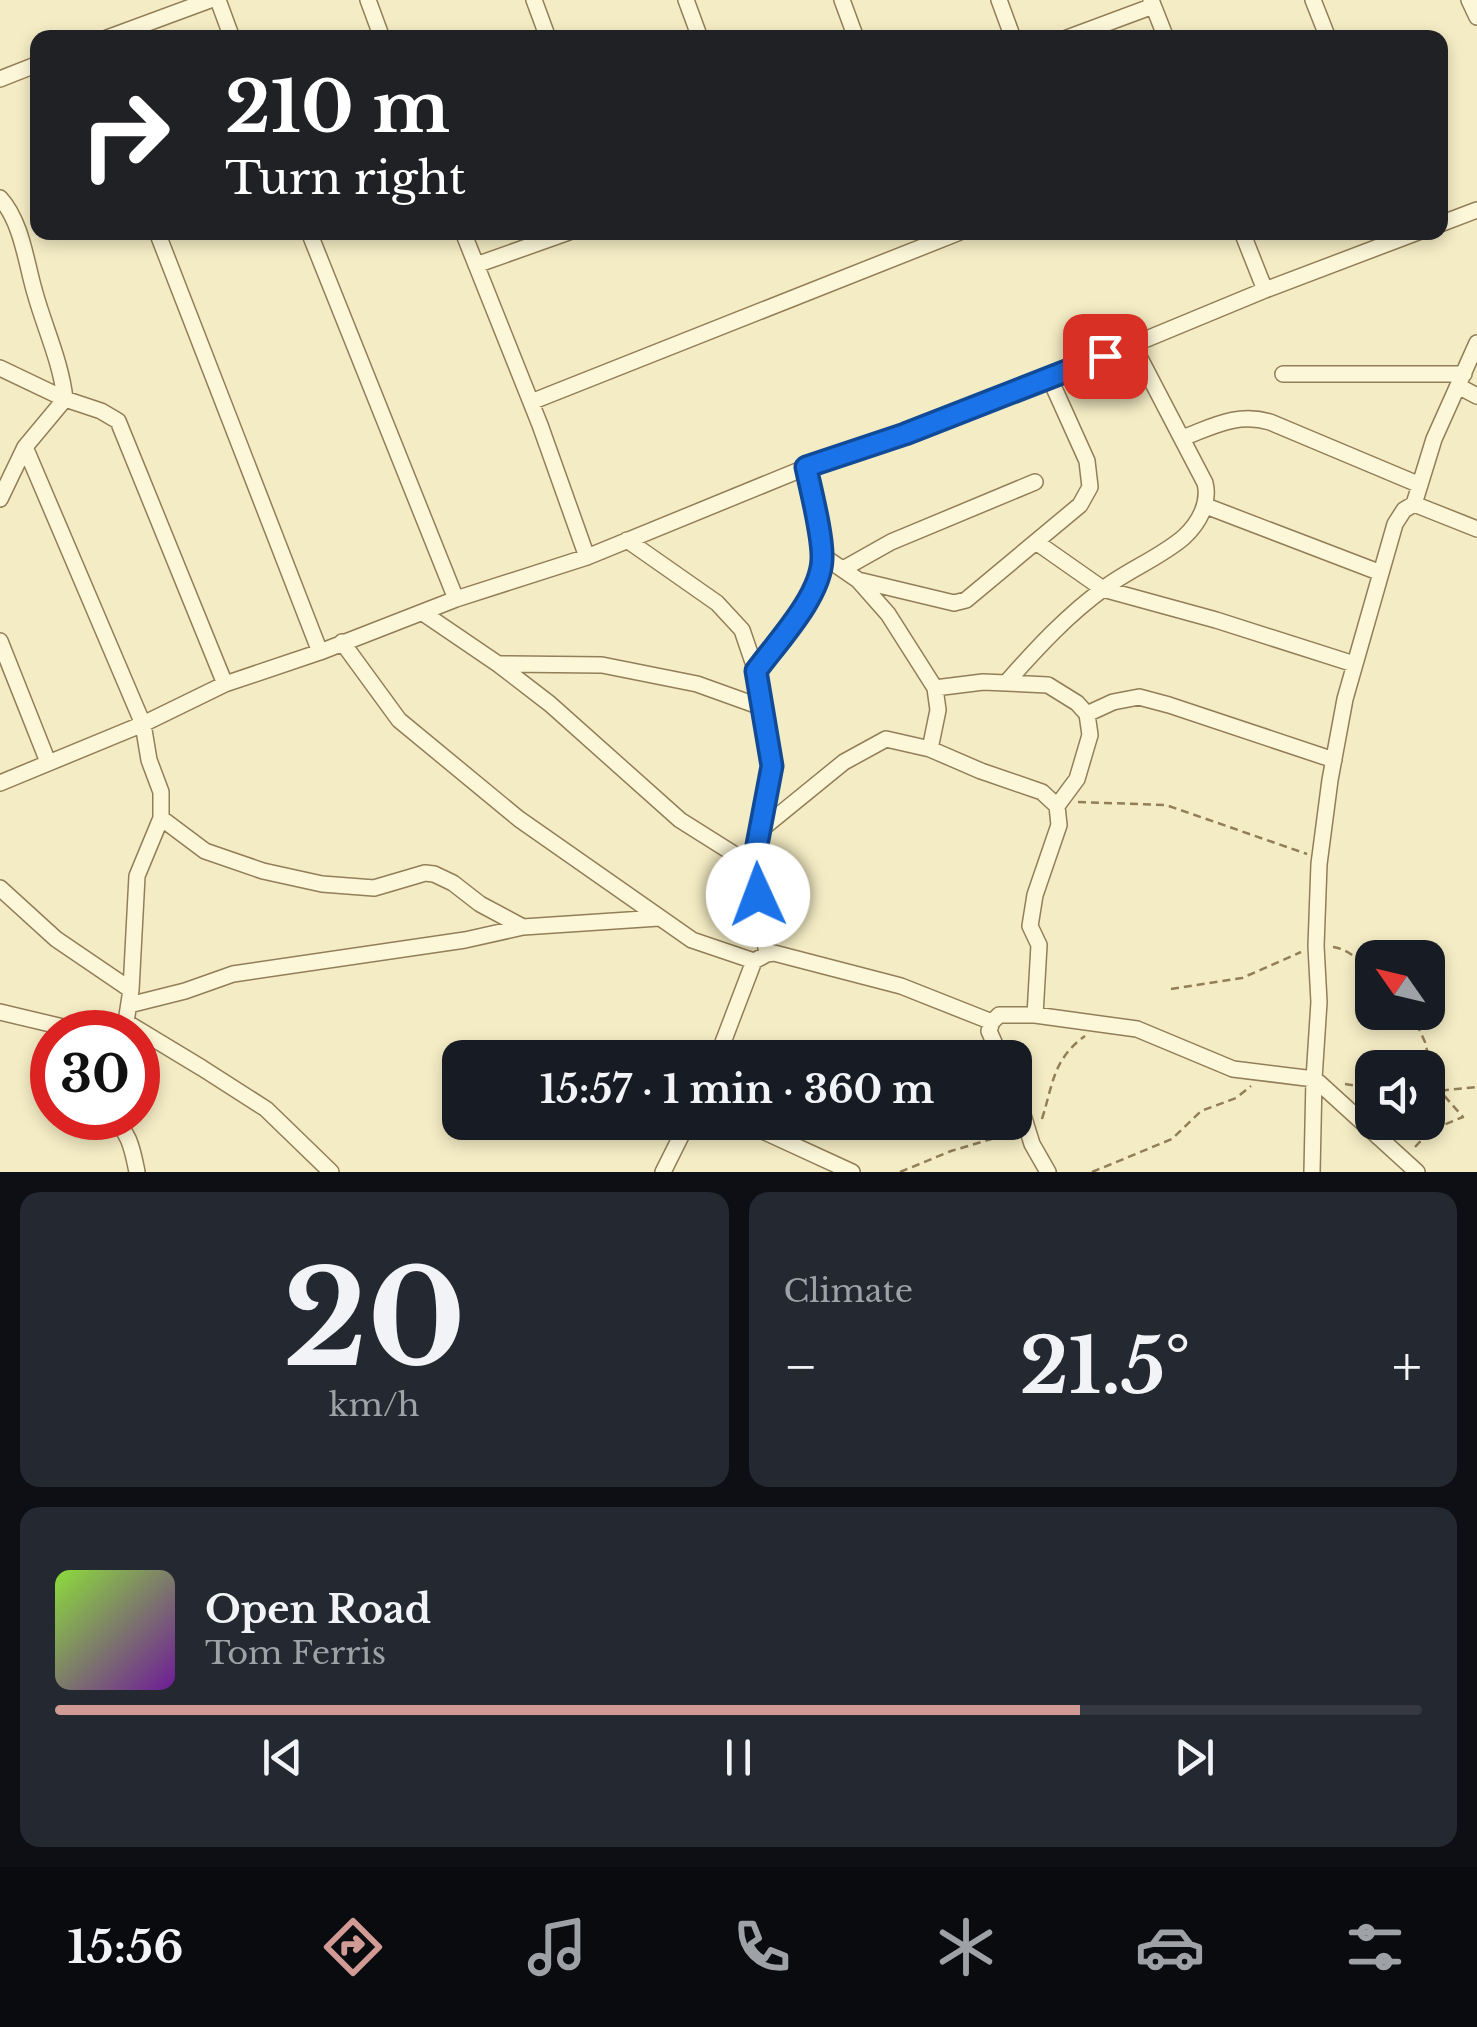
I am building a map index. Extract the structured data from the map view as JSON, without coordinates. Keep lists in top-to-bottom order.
{
  "north": "top left",
  "page": {
    "turn": ["210 m", "Turn right"],
    "limit": "30",
    "trip": "15:57 · 1 min · 360 m",
    "tile": [
      ["20", "km/h"],
      "Climate"
    ],
    "heat": ["−", "21.5°", "+"],
    "song": ["Open Road", "Tom Ferris"],
    "tabs": "15:56"
  }
}
